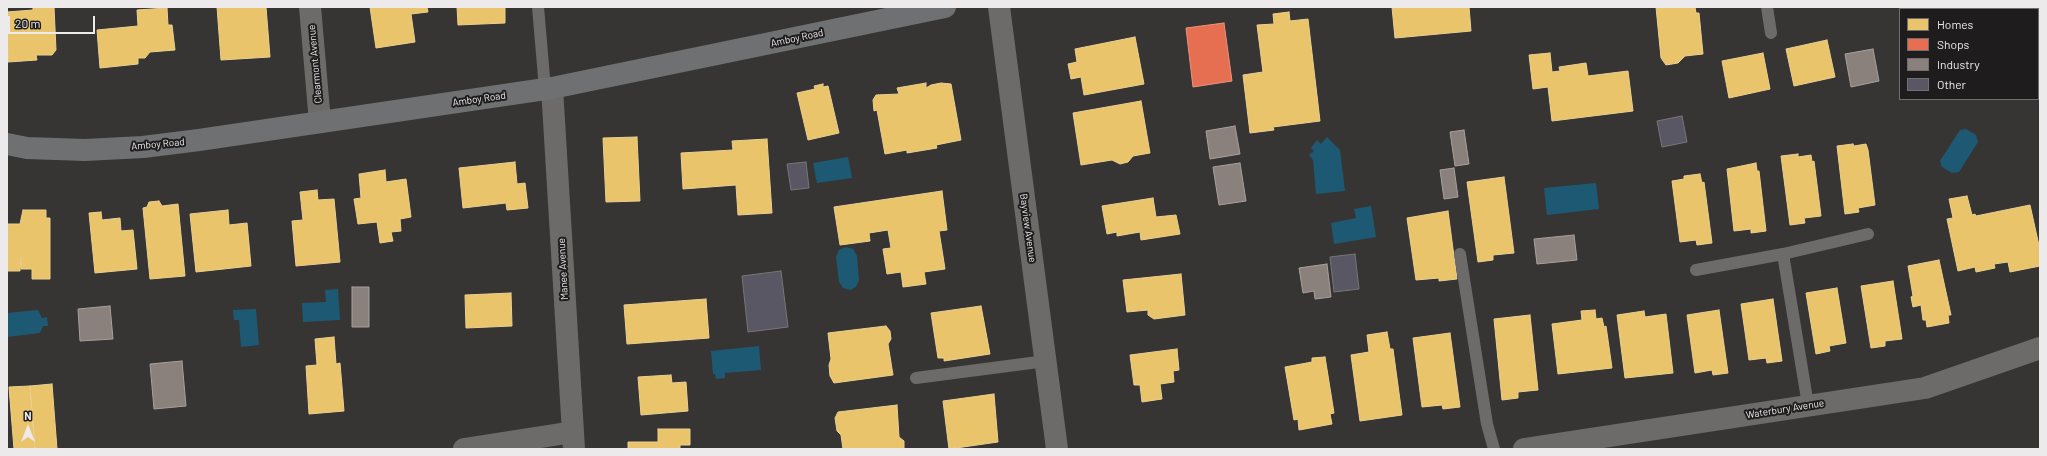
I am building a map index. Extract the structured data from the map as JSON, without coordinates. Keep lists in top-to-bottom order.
{
  "streets": {
    "main road": ["Amboy Road"],
    "street": [
      "Clearmont Avenue",
      "Bayview Avenue",
      "Manee Avenue",
      "Waterbury Avenue"
    ]
  },
  "crossings": [
    ["Amboy Road", "Clearmont Avenue"],
    ["Amboy Road", "Manee Avenue"]
  ],
  "legend": [
    "Homes",
    "Shops",
    "Industry",
    "Other"
  ],
  "scale_bar": "20 m",
  "north": "top"
}
